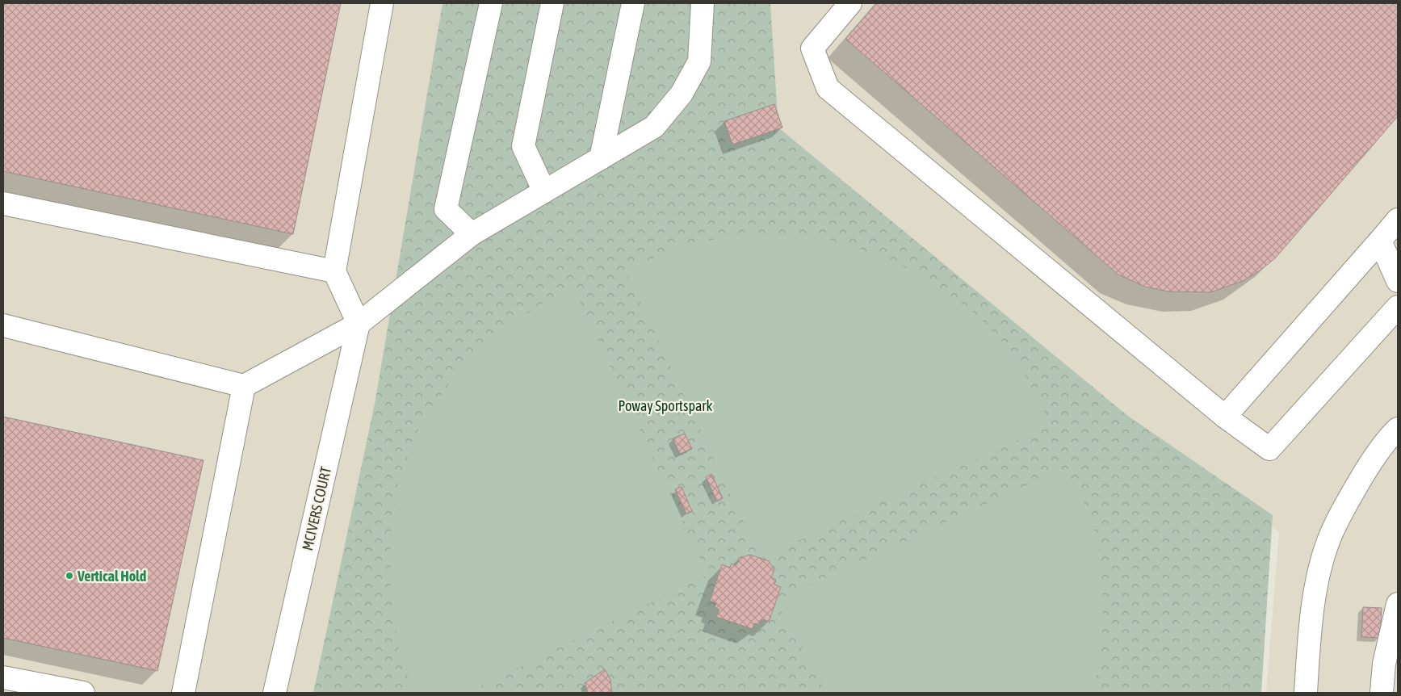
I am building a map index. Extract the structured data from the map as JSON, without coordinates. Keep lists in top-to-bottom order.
{
  "streets": {
    "street": ["MCIVERS COURT"]
  },
  "parks": ["Poway Sportspark"],
  "places": ["Vertical Hold"]
}
